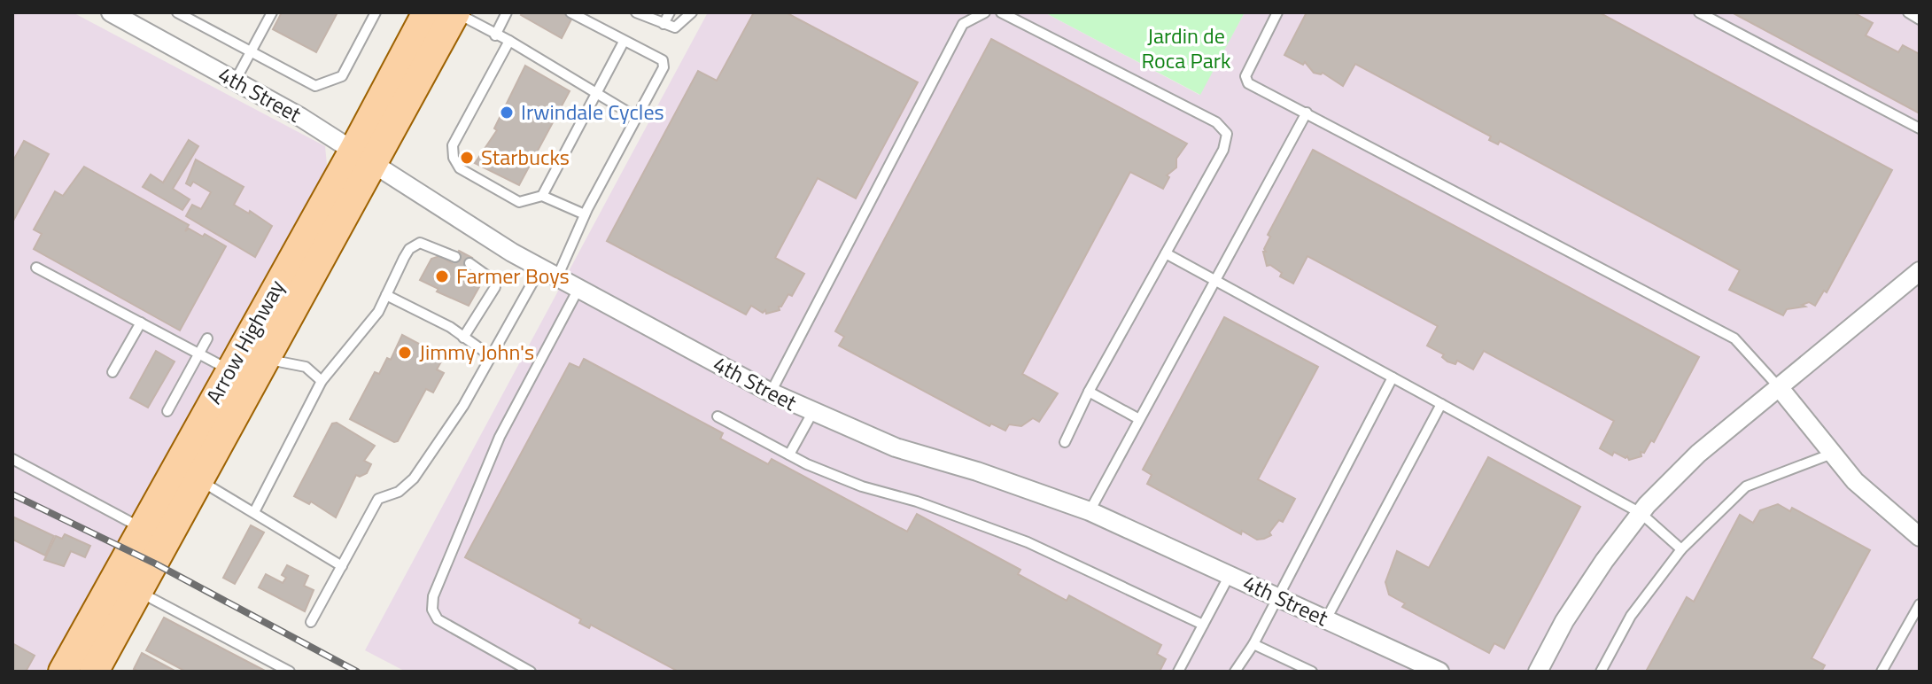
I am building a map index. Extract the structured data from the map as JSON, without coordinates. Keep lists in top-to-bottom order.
{
  "streets": {
    "main road": ["Arrow Highway"],
    "street": ["4th Street"]
  },
  "crossings": [
    ["4th Street", "Arrow Highway"]
  ],
  "parks": ["Jardin de Roca Park"],
  "places": [
    "Irwindale Cycles",
    "Starbucks",
    "Farmer Boys",
    "Jimmy John's"
  ]
}
